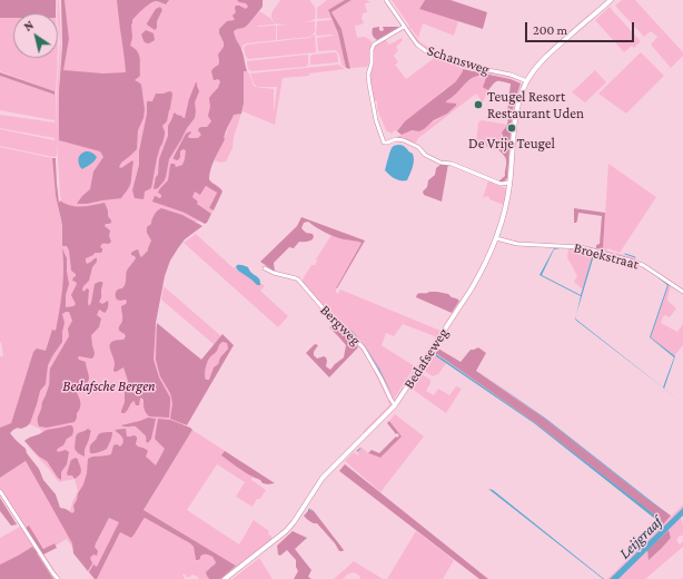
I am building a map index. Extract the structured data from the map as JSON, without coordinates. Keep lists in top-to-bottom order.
{
  "streets": {
    "street": [
      "Schansweg",
      "Broekstraat",
      "Bergweg",
      "Bedafseweg"
    ]
  },
  "crossings": [
    ["Schansweg", "Bedafseweg"],
    ["Broekstraat", "Bedafseweg"],
    ["Bergweg", "Bedafseweg"]
  ],
  "water": ["Leijgraaf"],
  "parks": ["Bedafsche Bergen"],
  "places": ["Teugel Resort Restaurant Uden", "De Vrije Teugel"],
  "scale_bar": "200 m",
  "north": "top left"
}
